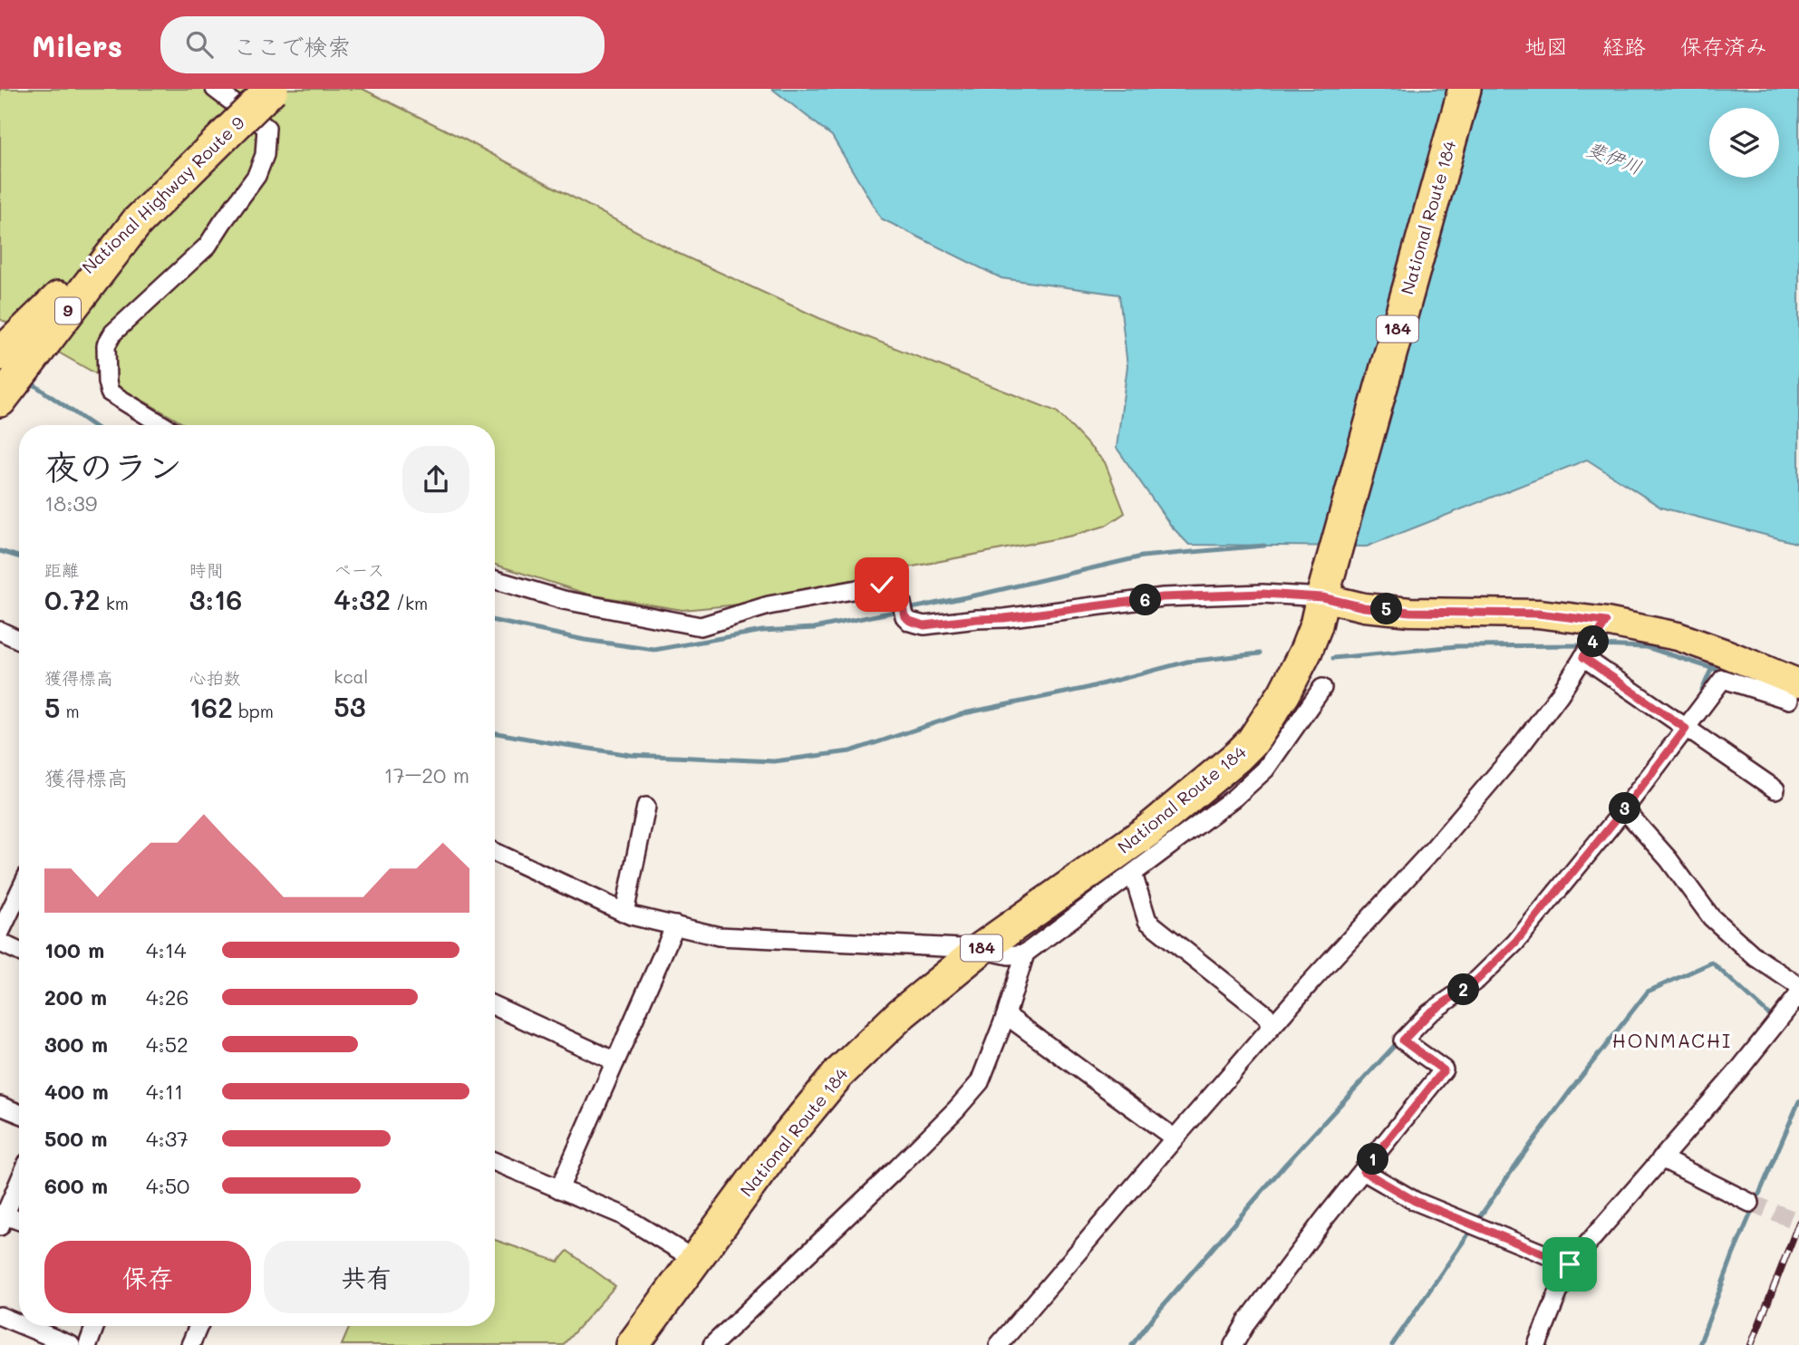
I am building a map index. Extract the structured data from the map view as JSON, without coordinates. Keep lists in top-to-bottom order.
{
  "streets": {
    "highway": [
      "National Highway Route 9",
      "National Route 184",
      "9",
      "184"
    ]
  },
  "crossings": [
    ["National Highway Route 9", "9"]
  ],
  "districts": ["HONMACHI"],
  "water": ["斐伊川"],
  "page": {
    "header": "Milers",
    "search": "ここで検索",
    "nav": ["地図", "経路", "保存済み"],
    "heading": ["夜のラン", "18:39"],
    "stats": [
      ["距離", "0.72 km"],
      ["時間", "3:16"],
      ["ペース", "4:32 /km"],
      ["獲得標高", "5 m"],
      ["心拍数", "162 bpm"],
      ["kcal", "53"]
    ],
    "pins": [
      "6",
      "5",
      "4",
      "3",
      "2",
      "1"
    ],
    "chart": ["獲得標高", "17–20 m"],
    "list": [
      {
        "name": "100 m",
        "note": "4:14"
      },
      {
        "name": "200 m",
        "note": "4:26"
      },
      {
        "name": "300 m",
        "note": "4:52"
      },
      {
        "name": "400 m",
        "note": "4:11"
      },
      {
        "name": "500 m",
        "note": "4:37"
      },
      {
        "name": "600 m",
        "note": "4:50"
      }
    ],
    "buttons": ["保存", "共有"]
  }
}
